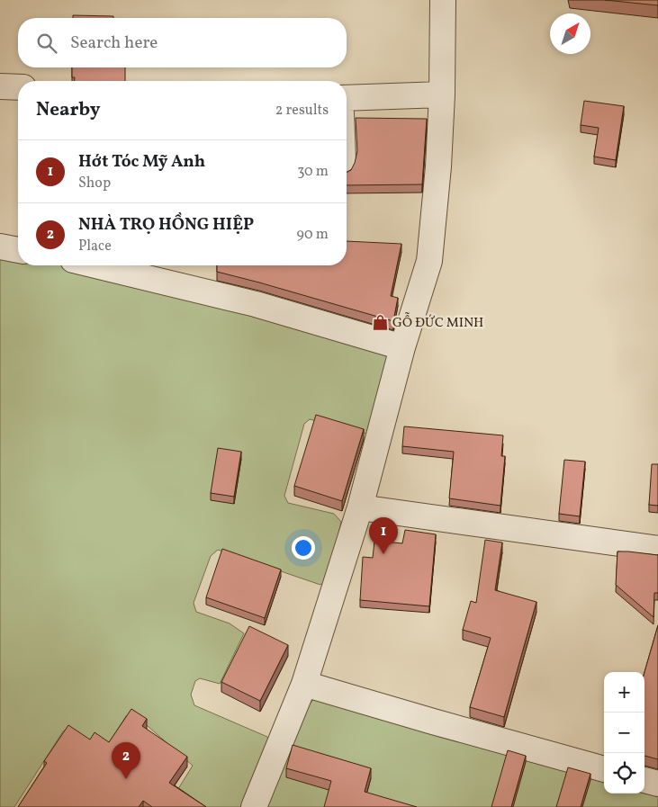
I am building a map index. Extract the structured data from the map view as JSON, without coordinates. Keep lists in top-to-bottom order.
{
  "places": {
    "shop": ["GỖ ĐỨC MINH"]
  },
  "north": "top right",
  "page": {
    "search": "Search here",
    "heading": ["Nearby", "2 results"],
    "list": [
      {
        "mark": "1",
        "name": "Hớt Tóc Mỹ Anh",
        "note": "Shop",
        "value": "30 m"
      },
      {
        "mark": "2",
        "name": "NHÀ TRỌ HỒNG HIỆP",
        "note": "Place",
        "value": "90 m"
      }
    ],
    "pins": ["1", "2"],
    "map_buttons": ["+", "−"]
  }
}
